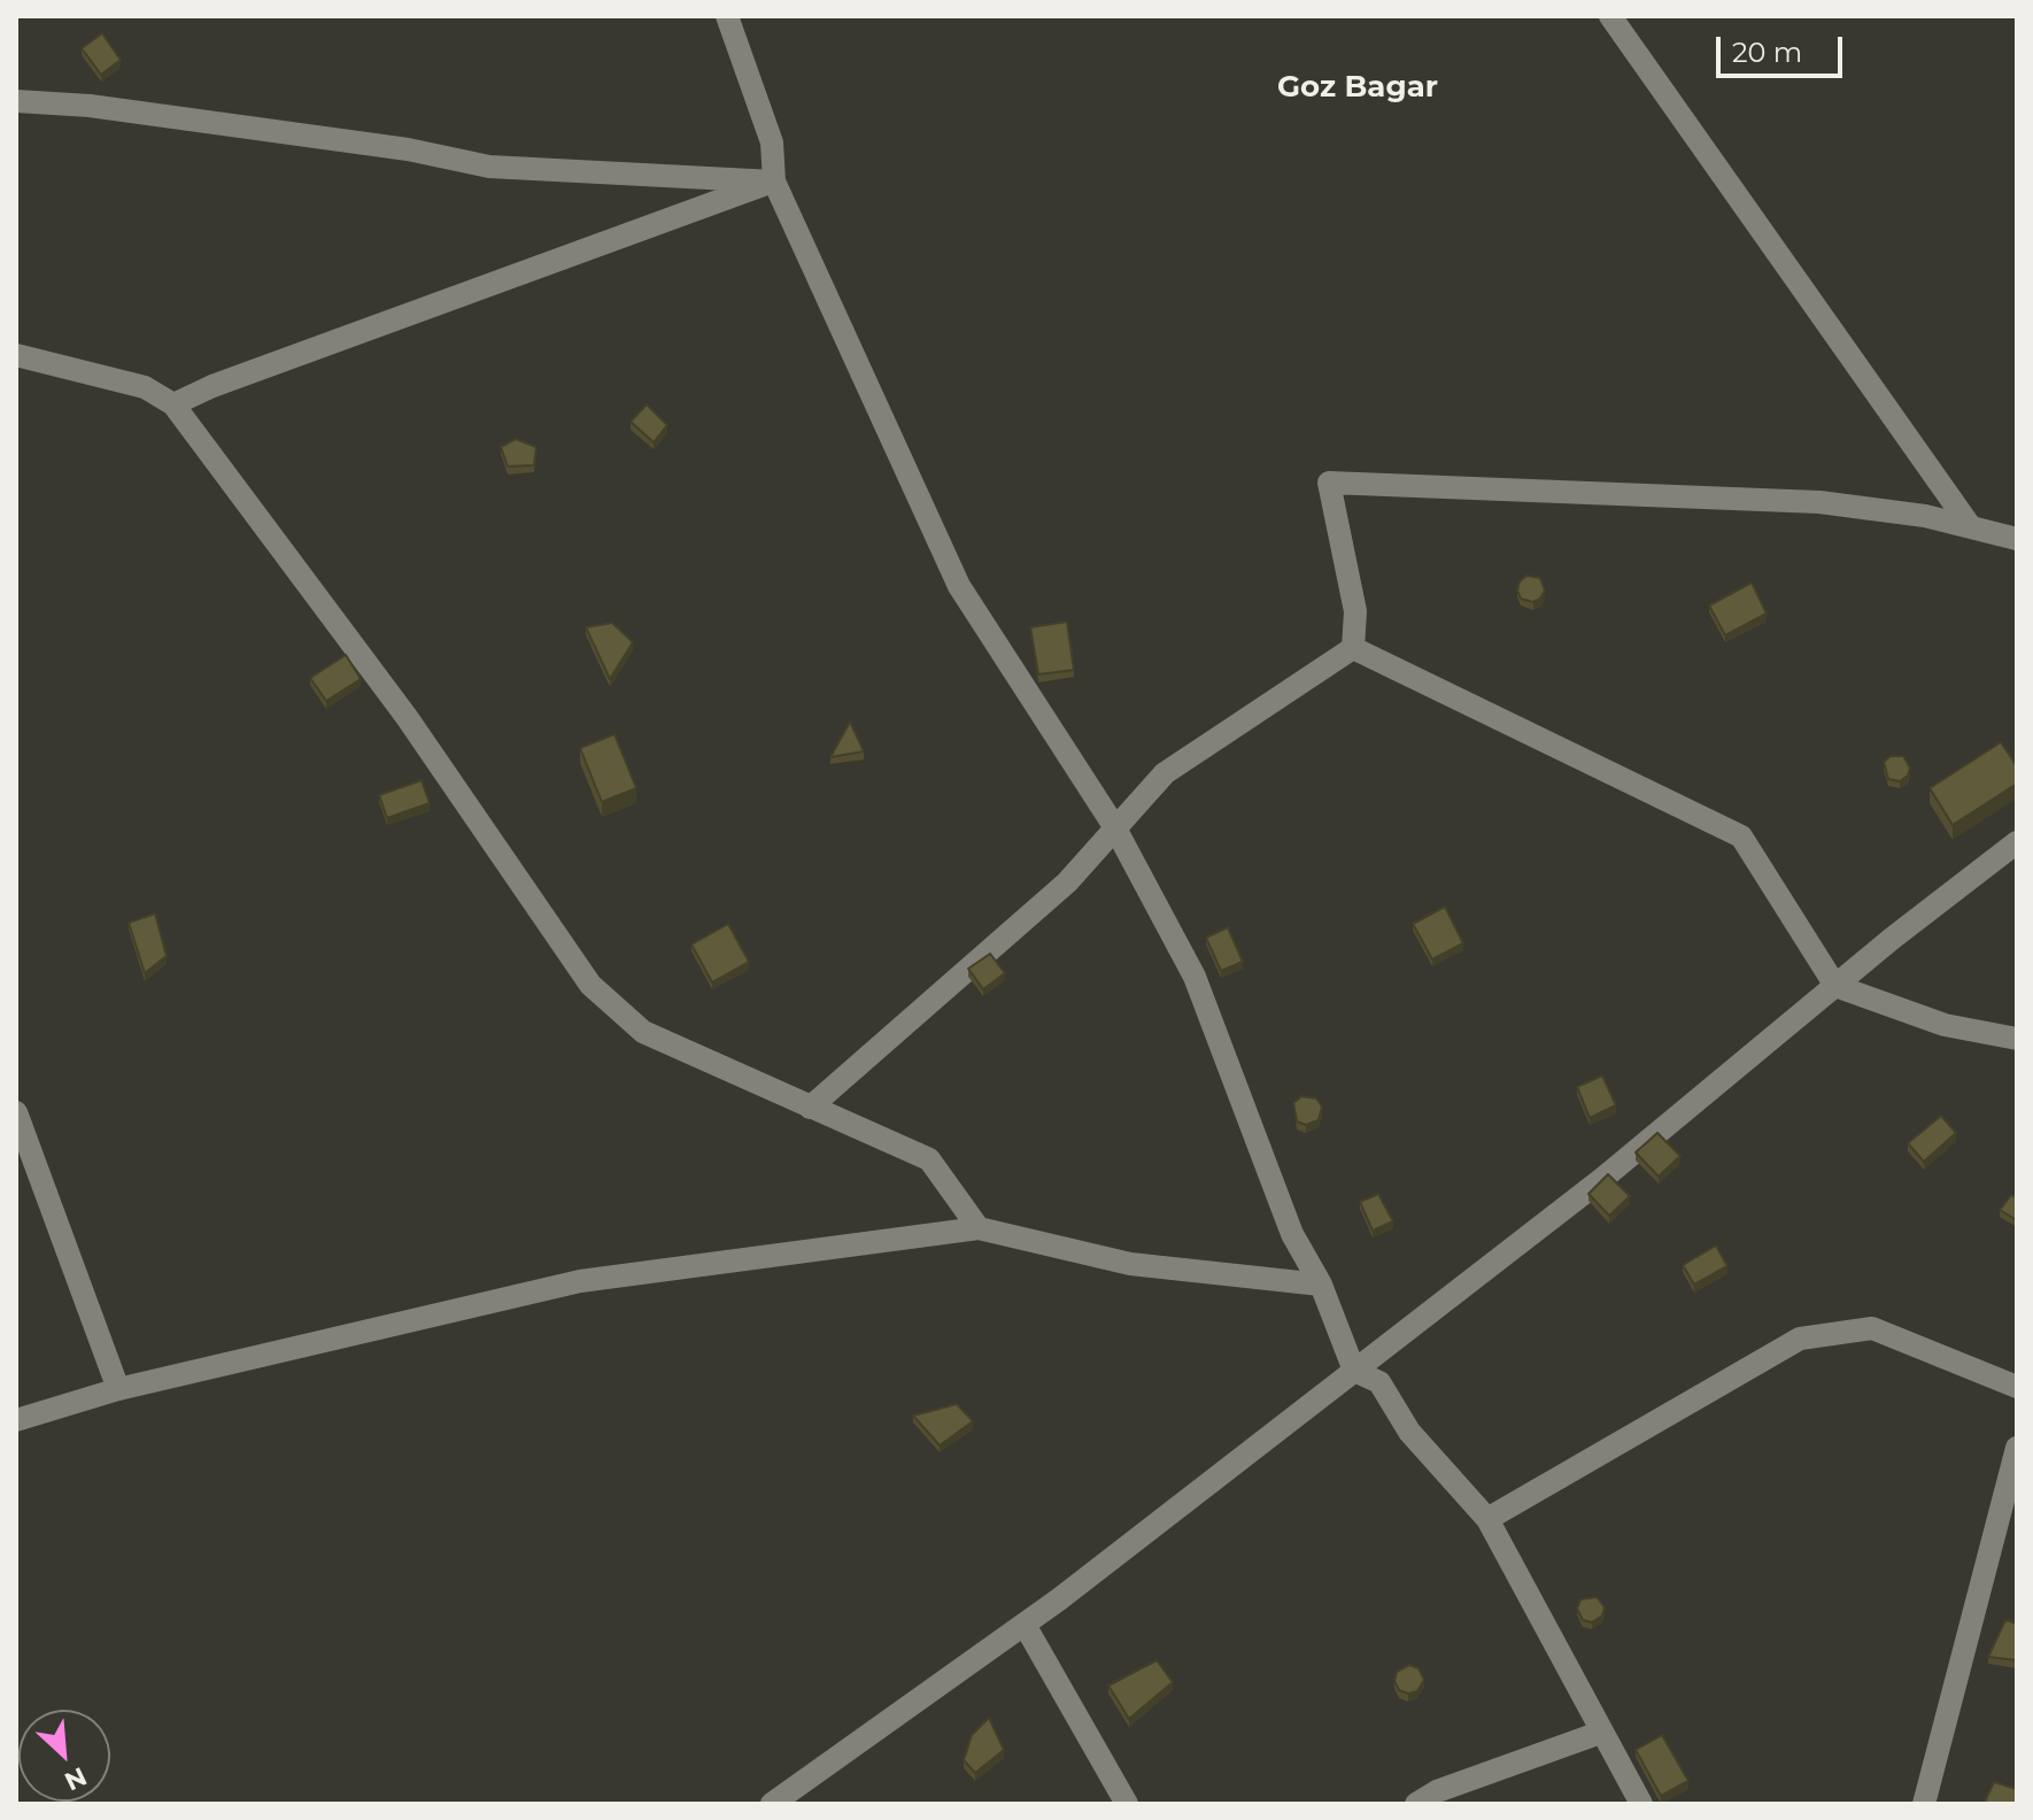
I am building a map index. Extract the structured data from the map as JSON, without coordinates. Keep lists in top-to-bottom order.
{
  "districts": ["Goz Bagar"],
  "scale_bar": "20 m",
  "north": "bottom right"
}
